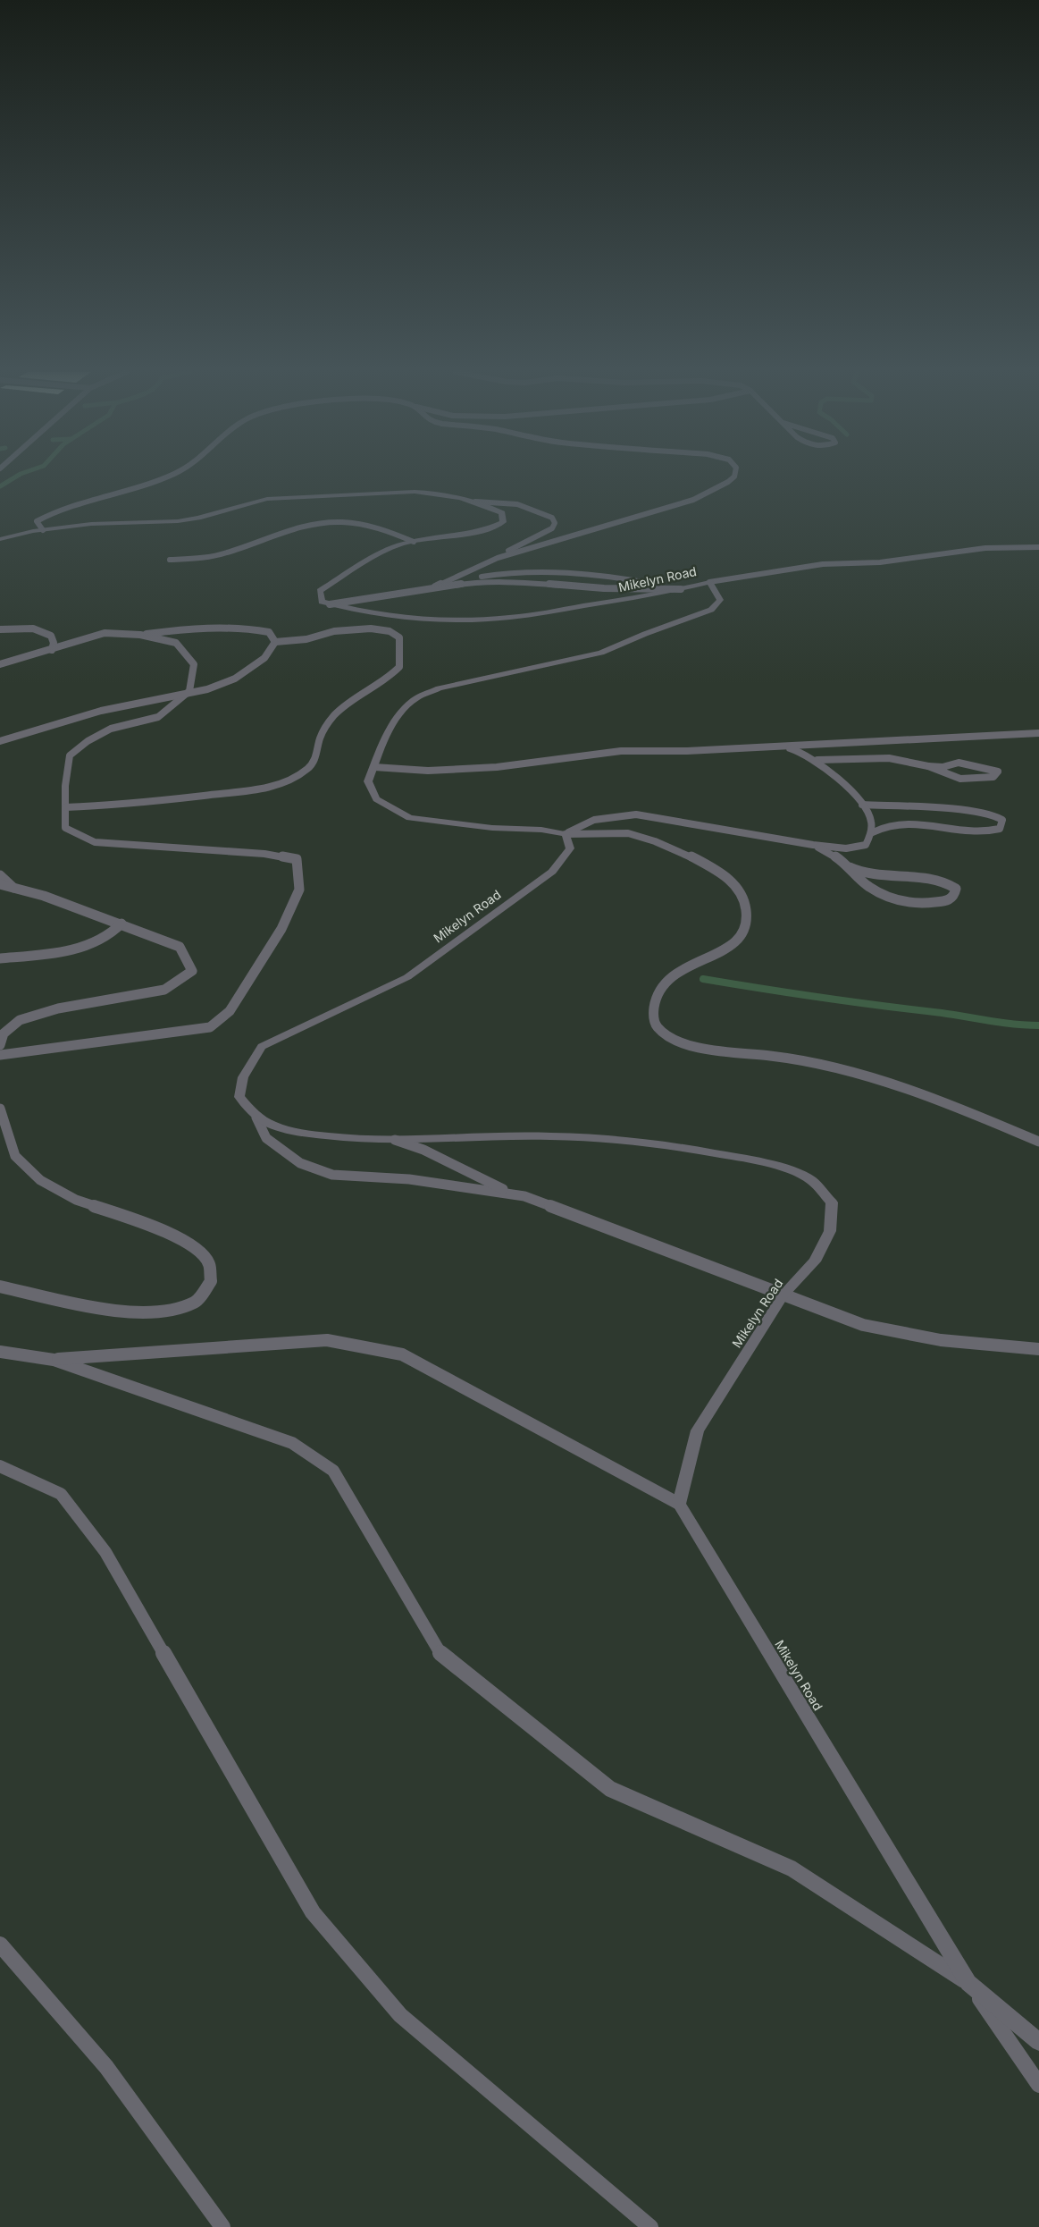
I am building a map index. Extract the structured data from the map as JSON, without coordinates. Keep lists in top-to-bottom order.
{
  "streets": {
    "street": ["Mikelyn Road"]
  }
}
